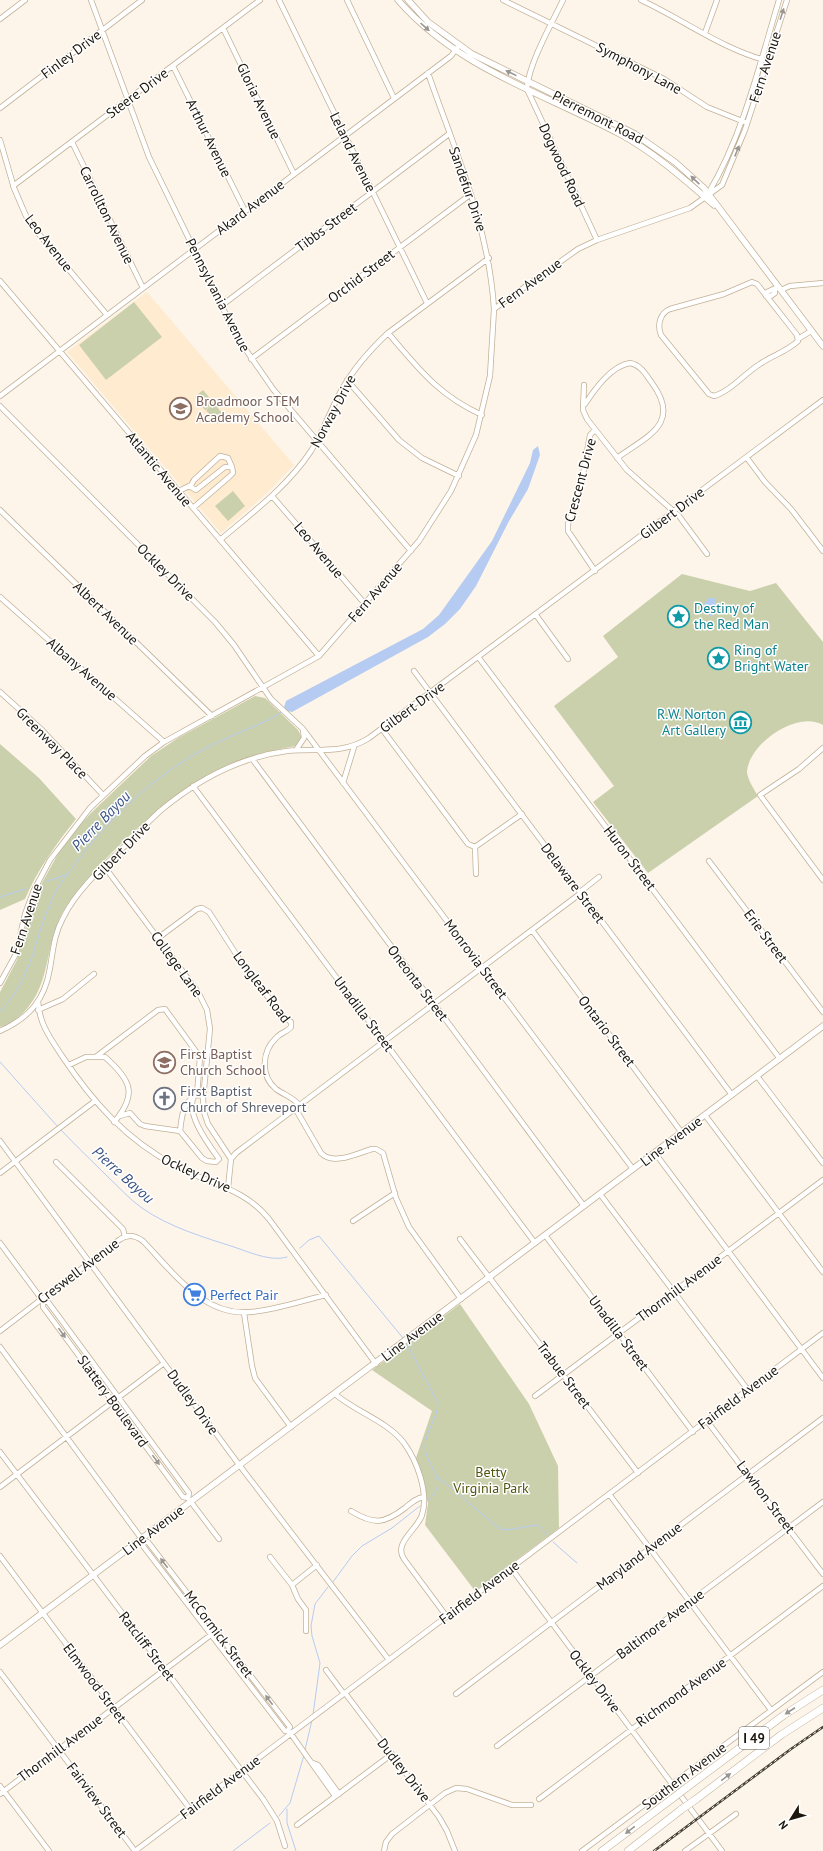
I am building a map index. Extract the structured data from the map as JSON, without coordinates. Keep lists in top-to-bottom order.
{
  "streets": {
    "highway": ["I 49"],
    "main road": ["Pierremont Road", "Line Avenue"],
    "street": [
      "Finley Drive",
      "Fern Avenue",
      "Symphony Lane",
      "Steere Drive",
      "Gloria Avenue",
      "Arthur Avenue",
      "Leland Avenue",
      "Dogwood Road",
      "Sandefur Drive",
      "Akard Avenue",
      "Carrollton Avenue",
      "Tibbs Street",
      "Leo Avenue",
      "Orchid Street",
      "Pennsylvania Avenue",
      "Norway Drive",
      "Atlantic Avenue",
      "Crescent Drive",
      "Gilbert Drive",
      "Ockley Drive",
      "Albert Avenue",
      "Albany Avenue",
      "Greenway Place",
      "Huron Street",
      "Delaware Street",
      "Erie Street",
      "Monrovia Street",
      "College Lane",
      "Oneonta Street",
      "Longleaf Road",
      "Unadilla Street",
      "Ontario Street",
      "Creswell Avenue",
      "Thornhill Avenue",
      "Trabue Street",
      "Fairfield Avenue",
      "Slattery Boulevard",
      "Dudley Drive",
      "Lawhon Street",
      "Maryland Avenue",
      "Baltimore Avenue",
      "McCormick Street",
      "Ratcliff Street",
      "Elmwood Street",
      "Richmond Avenue",
      "Southern Avenue",
      "Fairview Street"
    ]
  },
  "crossings": [
    ["Finley Drive", "Pennsylvania Avenue"],
    ["Fern Avenue", "Symphony Lane"],
    ["Fern Avenue", "Pierremont Road"],
    ["Fern Avenue", "Dogwood Road"],
    ["Fern Avenue", "Sandefur Drive"],
    ["Fern Avenue", "Leo Avenue"],
    ["Fern Avenue", "Pennsylvania Avenue"],
    ["Fern Avenue", "Atlantic Avenue"],
    ["Fern Avenue", "Ockley Drive"],
    ["Fern Avenue", "Albert Avenue"],
    ["Fern Avenue", "Albany Avenue"],
    ["Fern Avenue", "Greenway Place"],
    ["Steere Drive", "Gloria Avenue"],
    ["Steere Drive", "Arthur Avenue"],
    ["Steere Drive", "Carrollton Avenue"],
    ["Steere Drive", "Leo Avenue"],
    ["Steere Drive", "Pennsylvania Avenue"],
    ["Gloria Avenue", "Akard Avenue"],
    ["Pierremont Road", "Dogwood Road"],
    ["Pierremont Road", "Akard Avenue"],
    ["Arthur Avenue", "Akard Avenue"],
    ["Leland Avenue", "Akard Avenue"],
    ["Leland Avenue", "Tibbs Street"],
    ["Leland Avenue", "Orchid Street"],
    ["Leland Avenue", "Norway Drive"],
    ["Sandefur Drive", "Akard Avenue"],
    ["Sandefur Drive", "Tibbs Street"],
    ["Sandefur Drive", "Orchid Street"],
    ["Sandefur Drive", "Norway Drive"],
    ["Akard Avenue", "Carrollton Avenue"],
    ["Akard Avenue", "Leo Avenue"],
    ["Akard Avenue", "Pennsylvania Avenue"],
    ["Akard Avenue", "Atlantic Avenue"],
    ["Tibbs Street", "Pennsylvania Avenue"],
    ["Leo Avenue", "Norway Drive"],
    ["Orchid Street", "Pennsylvania Avenue"],
    ["Pennsylvania Avenue", "Norway Drive"],
    ["Norway Drive", "Atlantic Avenue"],
    ["Crescent Drive", "Gilbert Drive"],
    ["Gilbert Drive", "Ockley Drive"],
    ["Gilbert Drive", "Huron Street"],
    ["Gilbert Drive", "Delaware Street"],
    ["Gilbert Drive", "Monrovia Street"],
    ["Gilbert Drive", "College Lane"],
    ["Gilbert Drive", "Oneonta Street"],
    ["Gilbert Drive", "Unadilla Street"],
    ["Ockley Drive", "Monrovia Street"],
    ["Ockley Drive", "Line Avenue"],
    ["Ockley Drive", "Creswell Avenue"],
    ["Ockley Drive", "Fairfield Avenue"],
    ["Ockley Drive", "Maryland Avenue"],
    ["Ockley Drive", "Baltimore Avenue"],
    ["Ockley Drive", "Richmond Avenue"],
    ["Ockley Drive", "Southern Avenue"],
    ["Huron Street", "Line Avenue"],
    ["Delaware Street", "Line Avenue"],
    ["Monrovia Street", "Line Avenue"],
    ["College Lane", "Longleaf Road"],
    ["Oneonta Street", "Line Avenue"],
    ["Longleaf Road", "Line Avenue"],
    ["Unadilla Street", "Line Avenue"],
    ["Unadilla Street", "Thornhill Avenue"],
    ["Unadilla Street", "Fairfield Avenue"],
    ["Ontario Street", "Line Avenue"],
    ["Line Avenue", "Trabue Street"],
    ["Line Avenue", "Slattery Boulevard"],
    ["Line Avenue", "Dudley Drive"],
    ["Line Avenue", "McCormick Street"],
    ["Line Avenue", "Ratcliff Street"],
    ["Line Avenue", "Elmwood Street"],
    ["Creswell Avenue", "Slattery Boulevard"],
    ["Creswell Avenue", "Dudley Drive"],
    ["Thornhill Avenue", "Trabue Street"],
    ["Thornhill Avenue", "McCormick Street"],
    ["Thornhill Avenue", "Ratcliff Street"],
    ["Thornhill Avenue", "Elmwood Street"],
    ["Thornhill Avenue", "Fairview Street"],
    ["Trabue Street", "Fairfield Avenue"],
    ["Fairfield Avenue", "Dudley Drive"],
    ["Fairfield Avenue", "Lawhon Street"],
    ["Fairfield Avenue", "McCormick Street"],
    ["Fairfield Avenue", "Ratcliff Street"],
    ["Fairfield Avenue", "Elmwood Street"],
    ["Fairfield Avenue", "Fairview Street"],
    ["Lawhon Street", "Maryland Avenue"],
    ["Lawhon Street", "Baltimore Avenue"]
  ],
  "water": ["Pierre Bayou"],
  "parks": ["Betty Virginia Park"],
  "places": {
    "school or university": ["Broadmoor STEM Academy School", "First Baptist Church School"],
    "place": ["Destiny of the Red Man", "Ring of Bright Water"],
    "museum": ["R.W. Norton Art Gallery"],
    "church": ["First Baptist Church of Shreveport"],
    "supermarket": ["Perfect Pair"]
  },
  "north": "bottom left"
}
